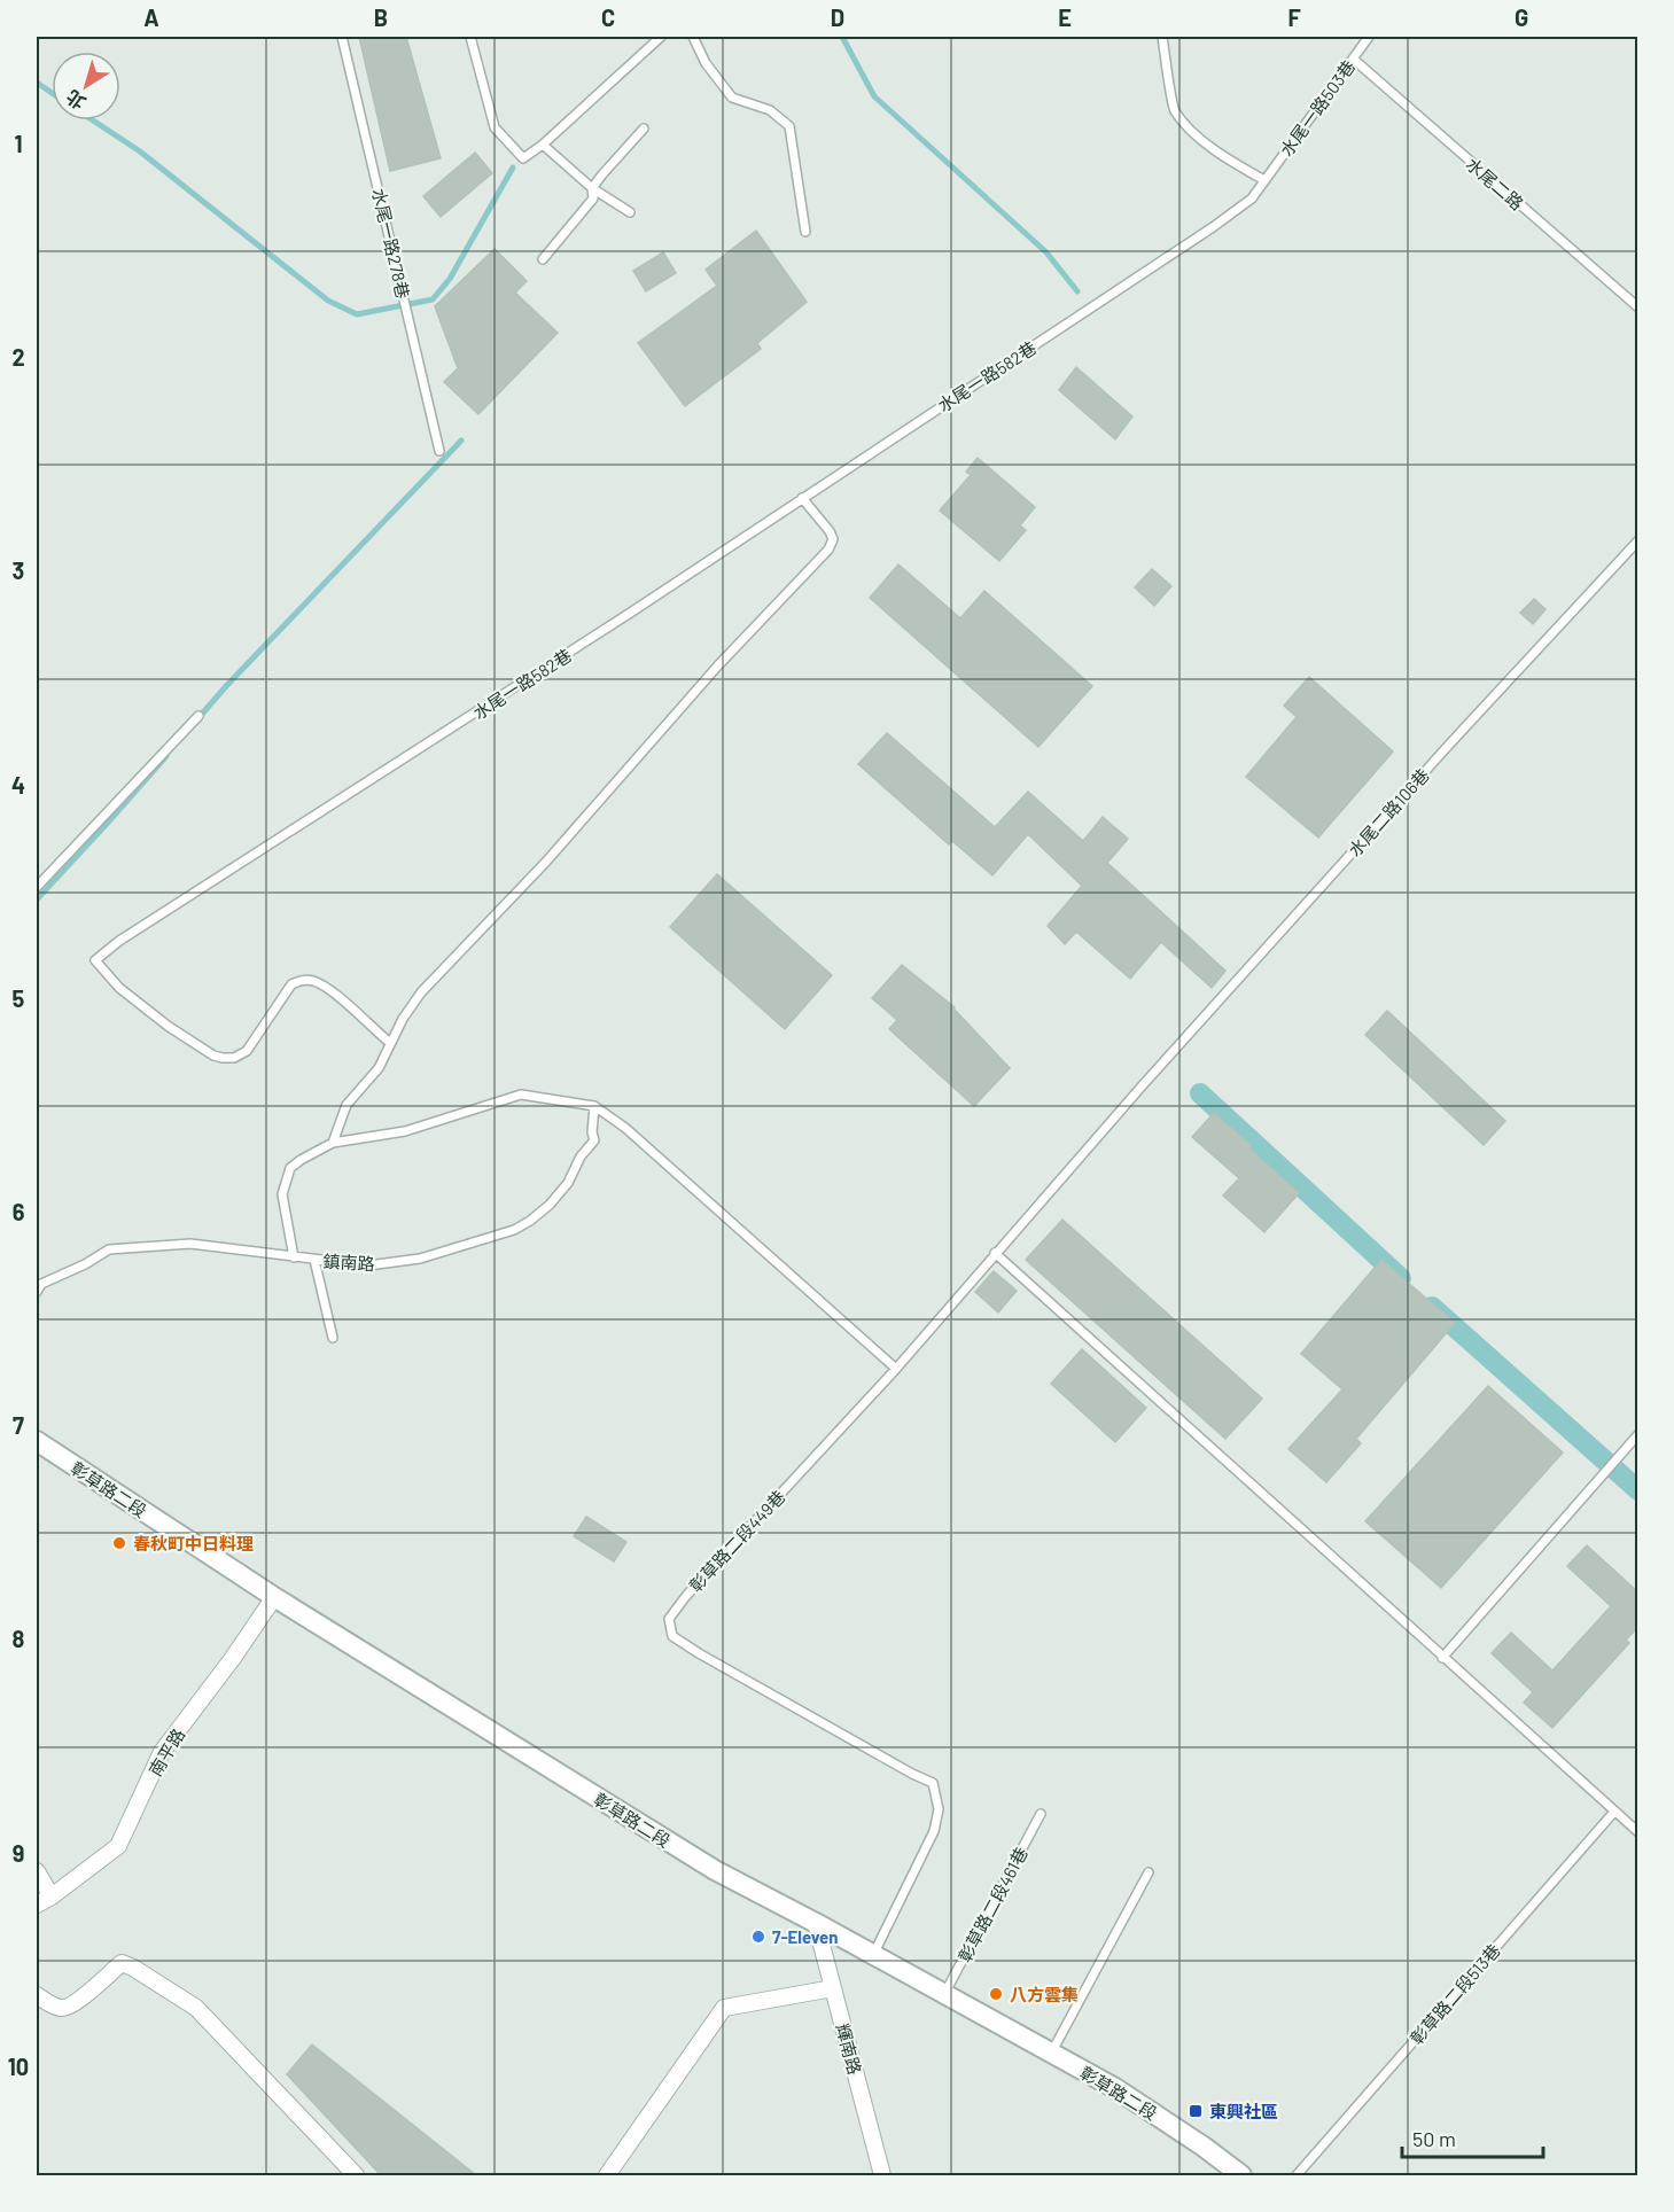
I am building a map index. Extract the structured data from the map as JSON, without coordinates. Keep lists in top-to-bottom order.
{
  "streets": {
    "street": ["彰草路二段", "南平路", "輝南路"],
    "lane": [
      "水尾一路503巷",
      "水尾二路",
      "水尾一路278巷",
      "水尾一路582巷",
      "水尾二路106巷",
      "鎮南路",
      "彰草路二段449巷",
      "彰草路二段461巷",
      "彰草路二段513巷"
    ]
  },
  "crossings": [
    ["水尾一路503巷", "水尾二路"],
    ["水尾一路503巷", "水尾一路582巷"],
    ["水尾二路106巷", "彰草路二段449巷"],
    ["彰草路二段", "彰草路二段449巷"],
    ["彰草路二段", "南平路"],
    ["彰草路二段", "彰草路二段461巷"],
    ["彰草路二段", "輝南路"]
  ],
  "places": {
    "other": ["春秋町中日料理", "7-Eleven", "八方雲集"],
    "transit": ["東興社區"]
  },
  "scale_bar": "50 m",
  "north": "bottom left",
  "grid": {
    "columns": [
      "A",
      "B",
      "C",
      "D",
      "E",
      "F",
      "G"
    ],
    "rows": [
      "1",
      "2",
      "3",
      "4",
      "5",
      "6",
      "7",
      "8",
      "9",
      "10"
    ]
  }
}
